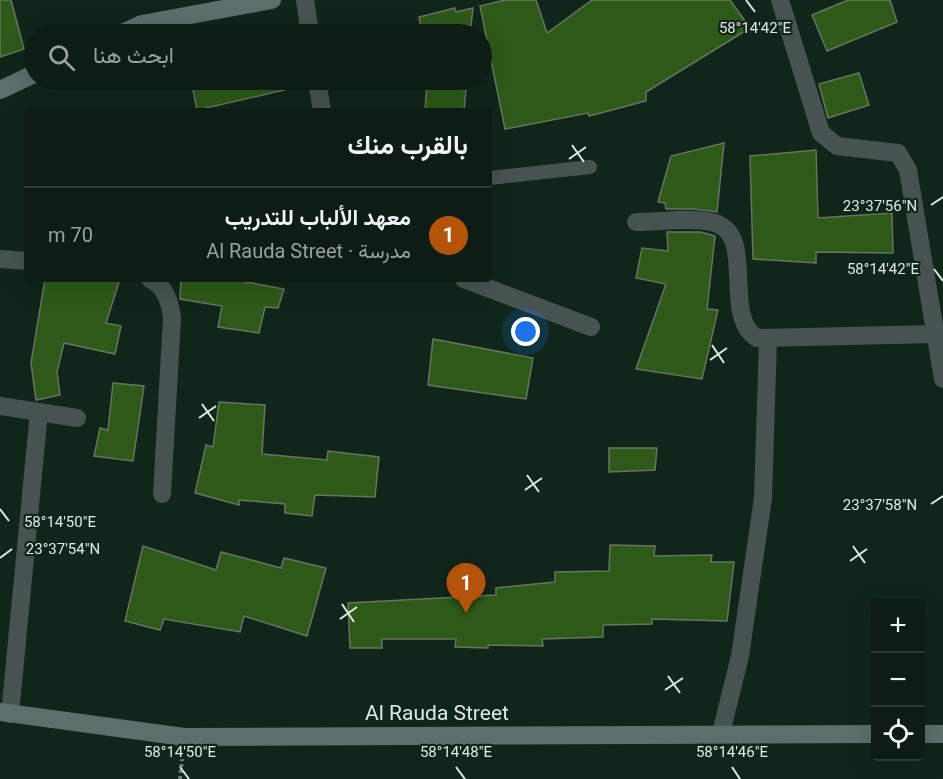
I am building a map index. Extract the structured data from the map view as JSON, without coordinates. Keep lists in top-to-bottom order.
{
  "streets": {
    "main road": ["Al Rauda Street"]
  },
  "page": {
    "search": "ابحث هنا",
    "heading": "بالقرب منك",
    "list": [
      {
        "mark": "1",
        "name": "معهد الألباب للتدريب",
        "note": "مدرسة · Al Rauda Street",
        "value": "70 m"
      }
    ],
    "pins": "1",
    "map_buttons": ["+", "−"]
  },
  "coordinates": [
    "58°14'42\"E",
    "23°37'56\"N",
    "23°37'58\"N",
    "58°14'50\"E",
    "23°37'54\"N",
    "58°14'48\"E",
    "58°14'46\"E"
  ]
}
